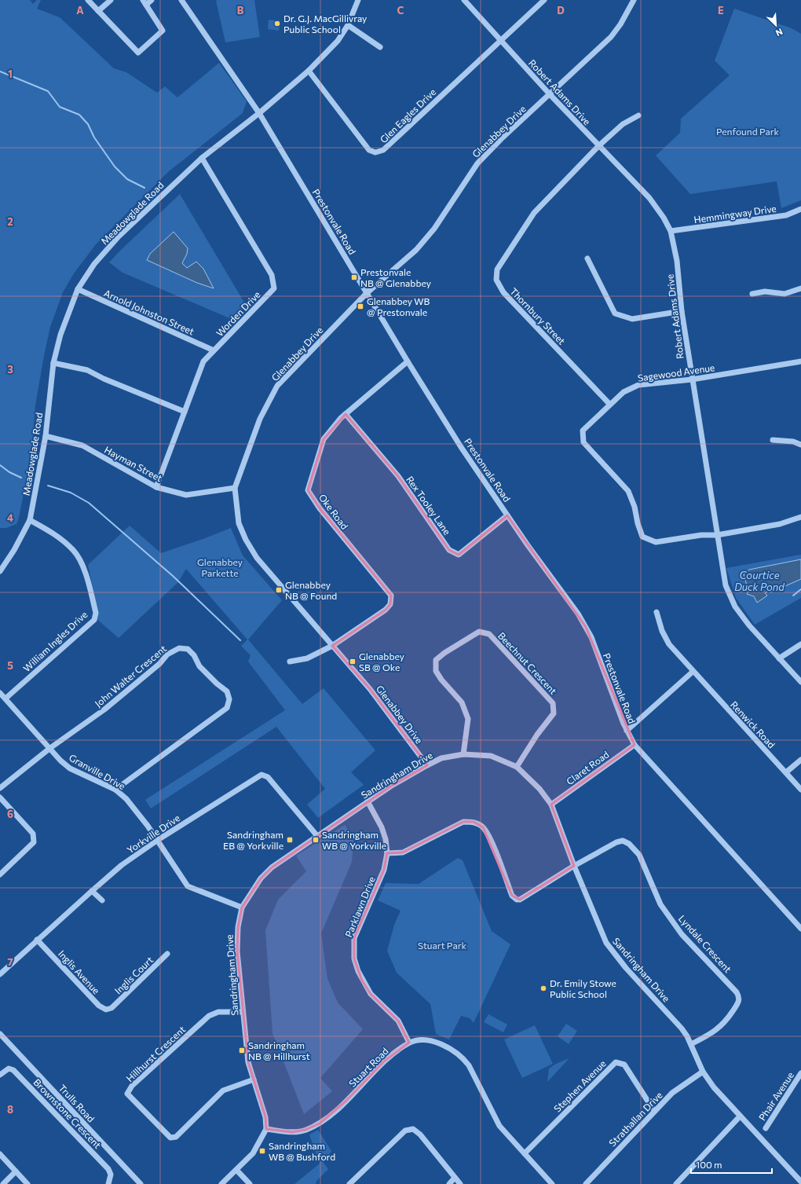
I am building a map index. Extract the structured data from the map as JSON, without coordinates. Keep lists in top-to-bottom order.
{
  "streets": {
    "street": [
      "Robert Adams Drive",
      "Glen Eagles Drive",
      "Glenabbey Drive",
      "Meadowglade Road",
      "Hemmingway Drive",
      "Prestonvale Road",
      "Arnold Johnston Street",
      "Worden Drive",
      "Thornbury Street",
      "Sagewood Avenue",
      "Hayman Street",
      "Rex Tooley Lane",
      "Oke Road",
      "William Ingles Drive",
      "Beechnut Crescent",
      "John Walter Crescent",
      "Renwick Road",
      "Claret Road",
      "Granville Drive",
      "Sandringham Drive",
      "Yorkville Drive",
      "Parklawn Drive",
      "Lyndale Crescent",
      "Inglis Avenue",
      "Inglis Court",
      "Hillhurst Crescent",
      "Stuart Road",
      "Stephen Avenue",
      "Phair Avenue",
      "Trulls Road",
      "Brownstone Crescent",
      "Strathallan Drive"
    ]
  },
  "crossings": [
    ["Robert Adams Drive", "Glen Eagles Drive"],
    ["Robert Adams Drive", "Glenabbey Drive"],
    ["Robert Adams Drive", "Hemmingway Drive"],
    ["Robert Adams Drive", "Thornbury Street"],
    ["Robert Adams Drive", "Sagewood Avenue"],
    ["Glen Eagles Drive", "Meadowglade Road"],
    ["Glenabbey Drive", "Prestonvale Road"],
    ["Glenabbey Drive", "Hayman Street"],
    ["Glenabbey Drive", "Oke Road"],
    ["Glenabbey Drive", "Sandringham Drive"],
    ["Meadowglade Road", "Prestonvale Road"],
    ["Meadowglade Road", "Arnold Johnston Street"],
    ["Meadowglade Road", "Worden Drive"],
    ["Meadowglade Road", "Hayman Street"],
    ["Meadowglade Road", "William Ingles Drive"],
    ["Prestonvale Road", "Rex Tooley Lane"],
    ["Prestonvale Road", "Oke Road"],
    ["Prestonvale Road", "Claret Road"],
    ["Arnold Johnston Street", "Worden Drive"],
    ["Worden Drive", "Hayman Street"],
    ["Thornbury Street", "Sagewood Avenue"],
    ["Rex Tooley Lane", "Oke Road"],
    ["William Ingles Drive", "Granville Drive"],
    ["Beechnut Crescent", "Sandringham Drive"],
    ["John Walter Crescent", "Granville Drive"],
    ["Claret Road", "Sandringham Drive"],
    ["Granville Drive", "Sandringham Drive"],
    ["Granville Drive", "Yorkville Drive"],
    ["Sandringham Drive", "Yorkville Drive"],
    ["Sandringham Drive", "Parklawn Drive"],
    ["Sandringham Drive", "Lyndale Crescent"],
    ["Sandringham Drive", "Hillhurst Crescent"],
    ["Sandringham Drive", "Stuart Road"],
    ["Sandringham Drive", "Strathallan Drive"],
    ["Yorkville Drive", "Inglis Avenue"],
    ["Parklawn Drive", "Lyndale Crescent"],
    ["Parklawn Drive", "Stuart Road"],
    ["Inglis Avenue", "Inglis Court"],
    ["Stephen Avenue", "Strathallan Drive"]
  ],
  "water": ["Courtice Duck Pond"],
  "parks": ["Penfound Park", "Glenabbey Parkette", "Stuart Park"],
  "places": {
    "other": ["Dr. G.J. MacGillivray Public School", "Dr. Emily Stowe Public School"],
    "transit": [
      "Prestonvale NB @ Glenabbey",
      "Glenabbey WB @ Prestonvale",
      "Glenabbey NB @ Found",
      "Glenabbey SB @ Oke",
      "Sandringham EB @ Yorkville",
      "Sandringham WB @ Yorkville",
      "Sandringham NB @ Hillhurst",
      "Sandringham WB @ Bushford"
    ]
  },
  "scale_bar": "100 m",
  "north": "bottom right",
  "grid": {
    "columns": [
      "A",
      "B",
      "C",
      "D",
      "E"
    ],
    "rows": [
      "1",
      "2",
      "3",
      "4",
      "5",
      "6",
      "7",
      "8"
    ]
  }
}
